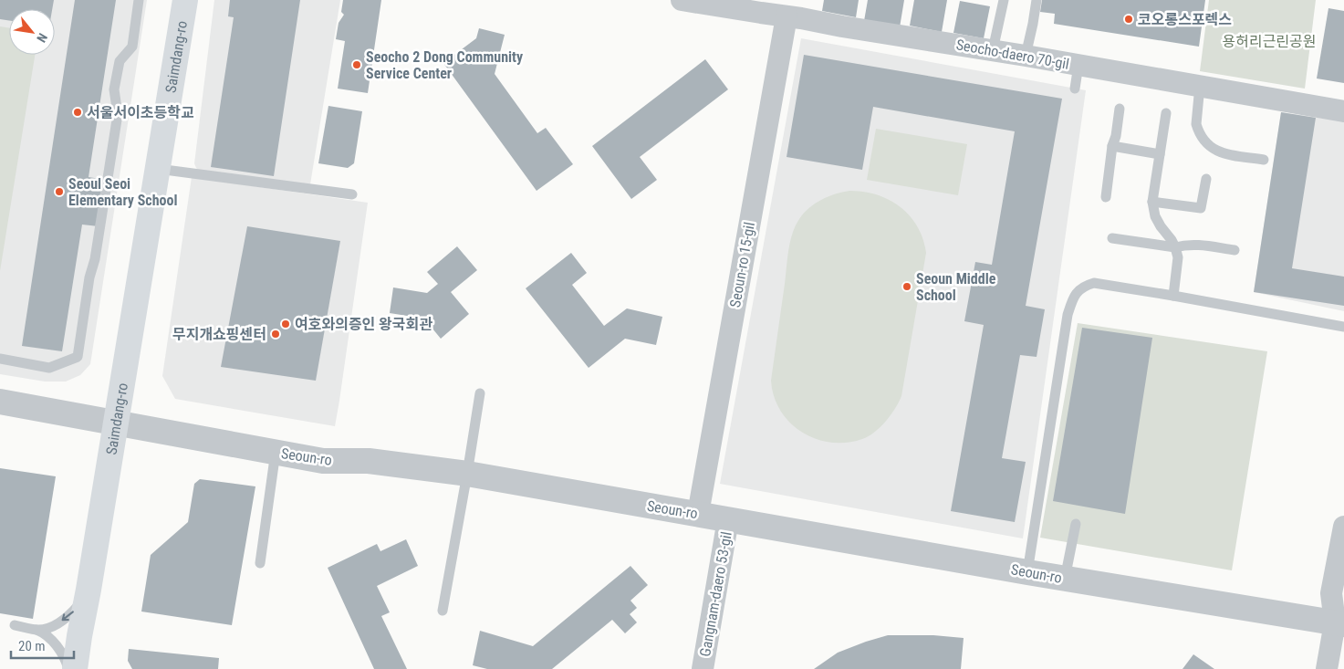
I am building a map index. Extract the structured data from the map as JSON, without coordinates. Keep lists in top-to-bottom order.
{
  "streets": {
    "main road": ["Saimdang-ro"],
    "street": [
      "Seocho-daero 70-gil",
      "Seoun-ro 15-gil",
      "Seoun-ro",
      "Gangnam-daero 53-gil"
    ]
  },
  "crossings": [
    ["Seocho-daero 70-gil", "Seoun-ro 15-gil"],
    ["Saimdang-ro", "Seoun-ro"],
    ["Seoun-ro 15-gil", "Seoun-ro"],
    ["Seoun-ro", "Gangnam-daero 53-gil"]
  ],
  "parks": ["용허리근린공원"],
  "places": [
    "코오롱스포렉스",
    "Seocho 2 Dong Community Service Center",
    "서울서이초등학교",
    "Seoul Seoi Elementary School",
    "Seoun Middle School",
    "여호와의증인 왕국회관",
    "무지개쇼핑센터"
  ],
  "scale_bar": "20 m",
  "north": "bottom right"
}
